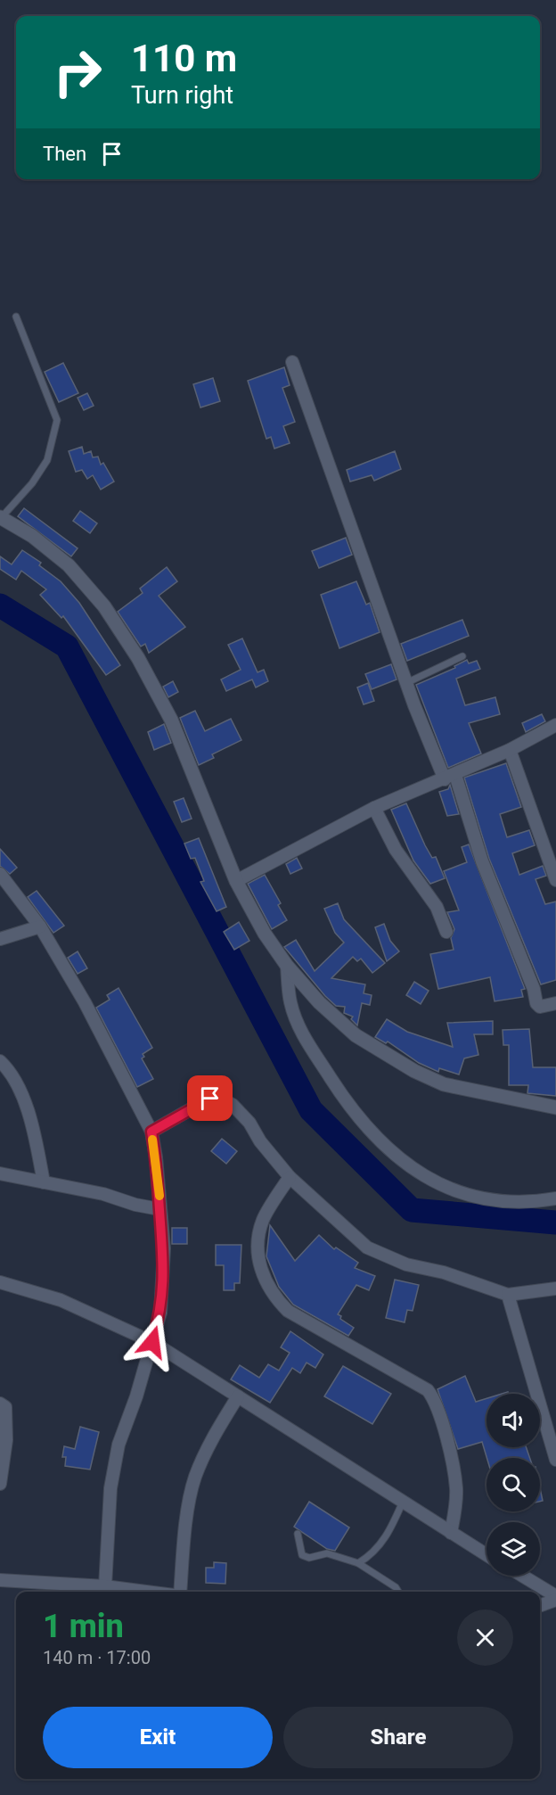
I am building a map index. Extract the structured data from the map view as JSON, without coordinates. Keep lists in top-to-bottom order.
{
  "page": {
    "turn": ["110 m", "Turn right"],
    "then": "Then",
    "heading": ["1 min", "140 m · 17:00"],
    "buttons": ["Exit", "Share"]
  }
}
